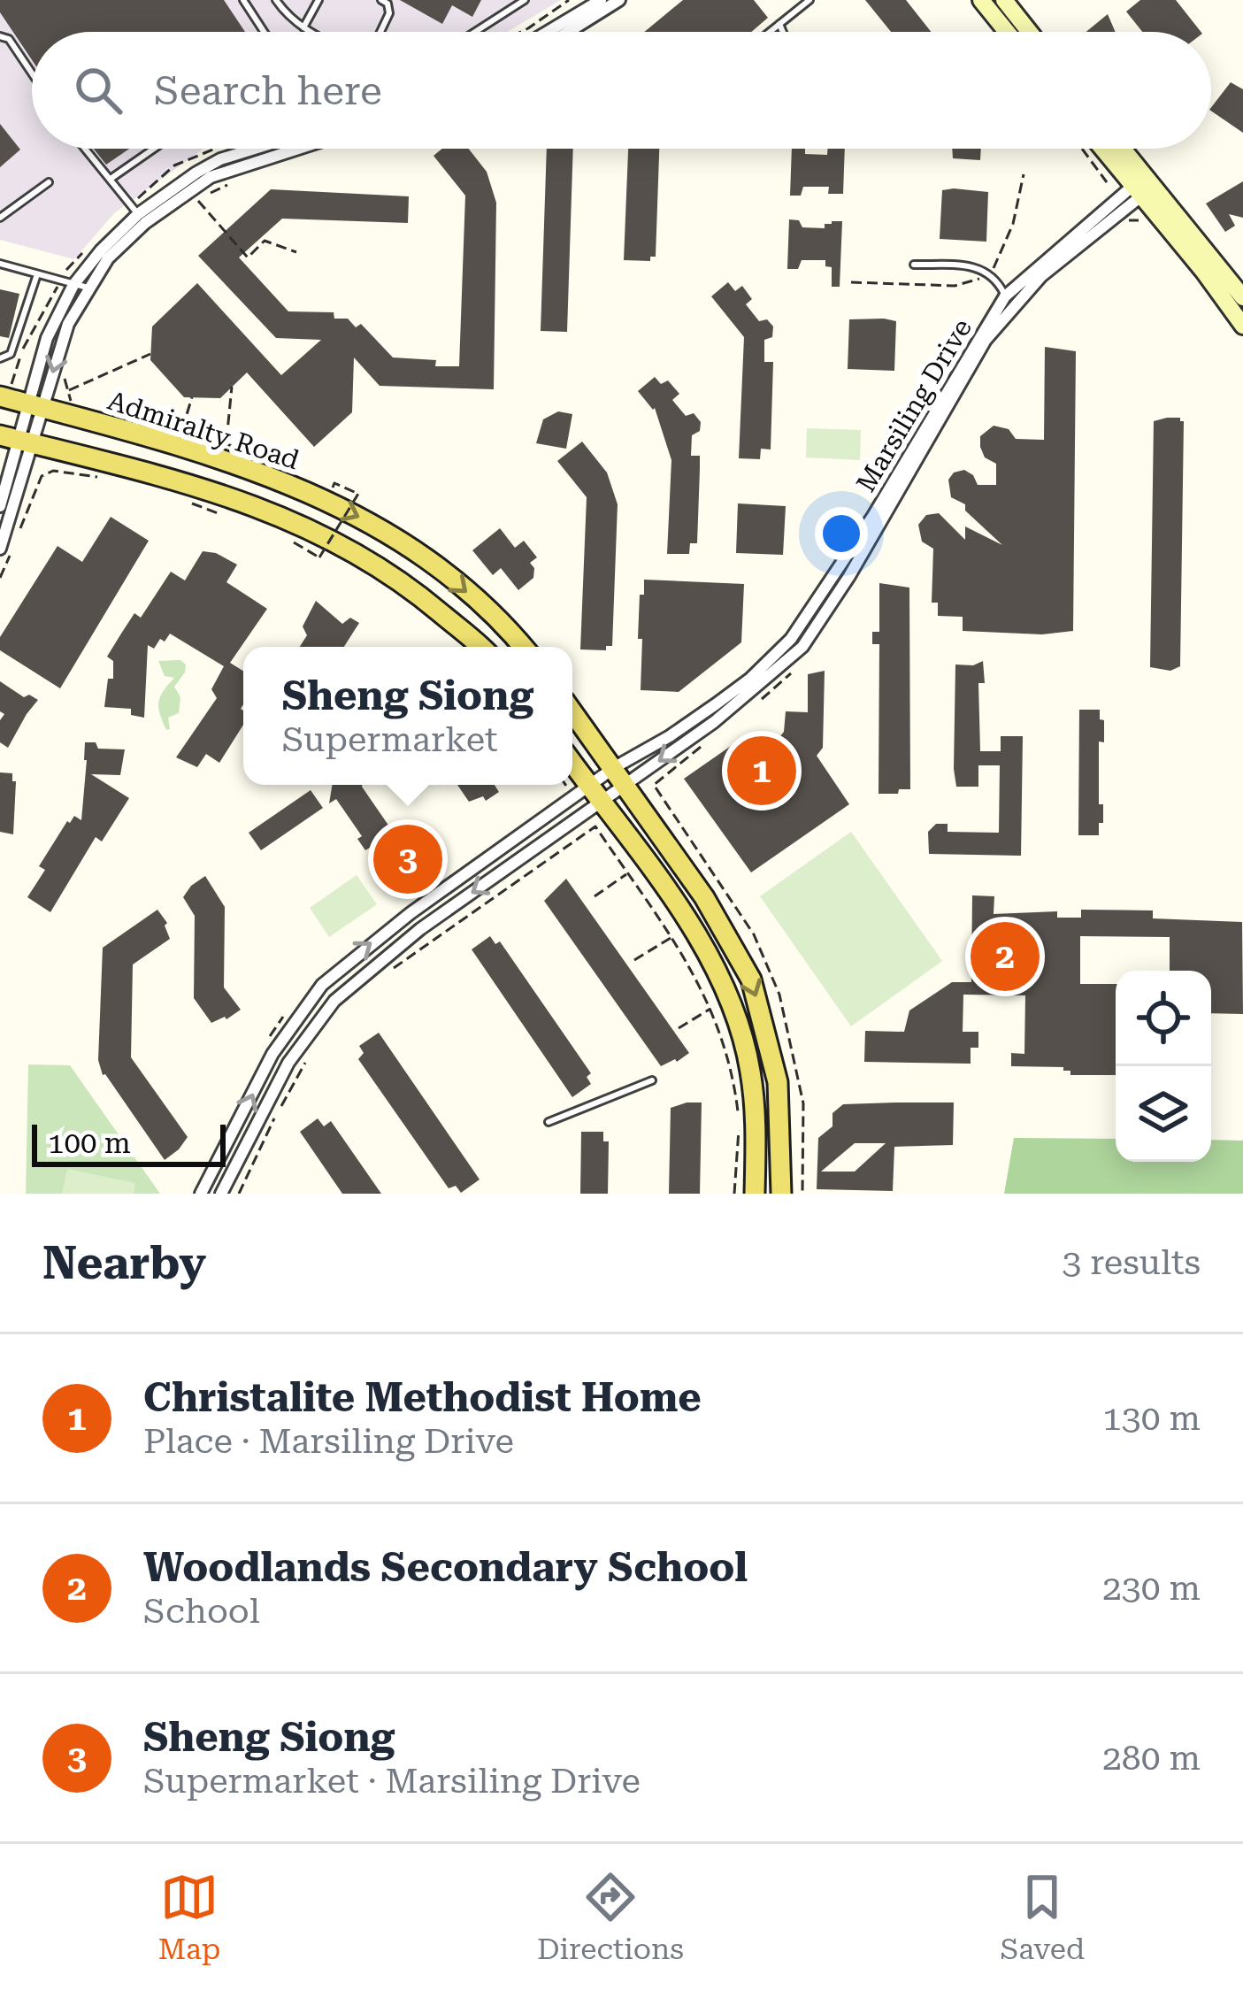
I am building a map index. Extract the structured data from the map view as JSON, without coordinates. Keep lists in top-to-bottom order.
{
  "streets": {
    "main road": ["Admiralty Road"],
    "street": ["Marsiling Drive"]
  },
  "scale_bar": "100 m",
  "page": {
    "search": "Search here",
    "popup": ["Sheng Siong", "Supermarket"],
    "pins": ["1", "3", "2"],
    "scale": "100 m",
    "heading": ["Nearby", "3 results"],
    "list": [
      {
        "mark": "1",
        "name": "Christalite Methodist Home",
        "note": "Place · Marsiling Drive",
        "value": "130 m"
      },
      {
        "mark": "2",
        "name": "Woodlands Secondary School",
        "note": "School",
        "value": "230 m"
      },
      {
        "mark": "3",
        "name": "Sheng Siong",
        "note": "Supermarket · Marsiling Drive",
        "value": "280 m"
      }
    ],
    "nav": ["Map", "Directions", "Saved"]
  }
}
